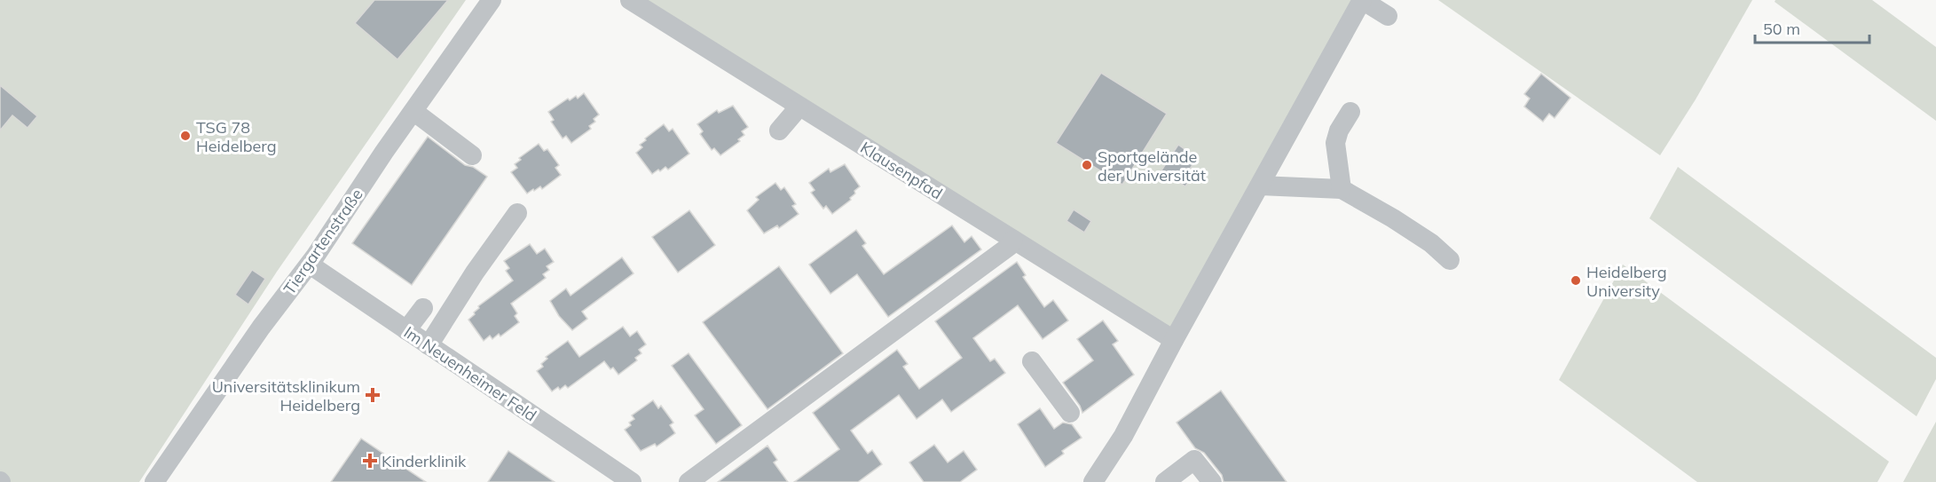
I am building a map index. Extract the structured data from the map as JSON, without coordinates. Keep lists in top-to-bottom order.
{
  "streets": {
    "street": ["Klausenpfad", "Tiergartenstraße", "Im Neuenheimer Feld"]
  },
  "crossings": [
    ["Tiergartenstraße", "Im Neuenheimer Feld"]
  ],
  "places": {
    "other": ["TSG 78 Heidelberg", "Sportgelände der Universität", "Heidelberg University"],
    "health": ["Universitätsklinikum Heidelberg", "Kinderklinik"]
  },
  "scale_bar": "50 m"
}
